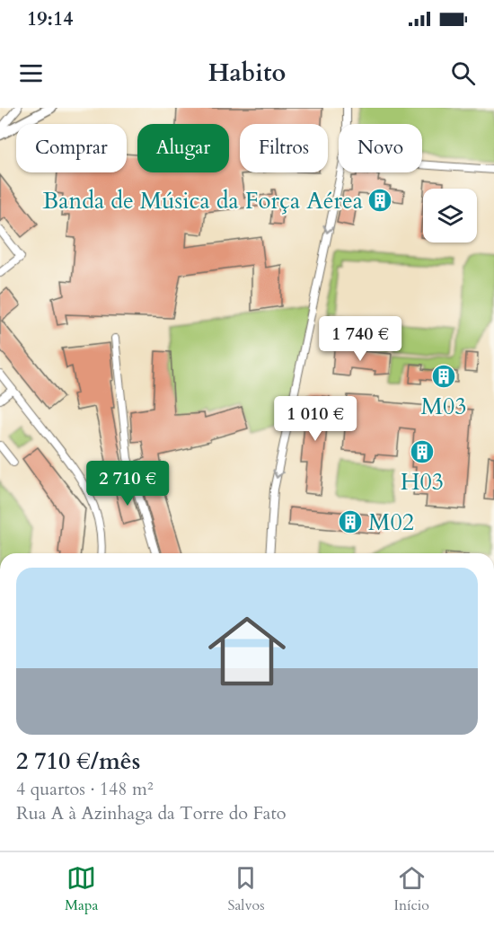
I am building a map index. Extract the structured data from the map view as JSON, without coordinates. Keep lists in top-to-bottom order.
{
  "places": {
    "building": [
      "Banda de Música da Força Aérea",
      "M03",
      "H03",
      "M02"
    ]
  },
  "page": {
    "status": "19:14",
    "header": "Habito",
    "chip": [
      "Comprar",
      "Alugar",
      "Filtros",
      "Novo"
    ],
    "price": ["1 740 €", "1 010 €", "2 710 €"],
    "list": [
      {
        "name": "2 710 €/mês",
        "note": "4 quartos · 148 m² · Rua A à Azinhaga da Torre do Fato"
      }
    ],
    "tabs": ["Mapa", "Salvos", "Início"]
  }
}
